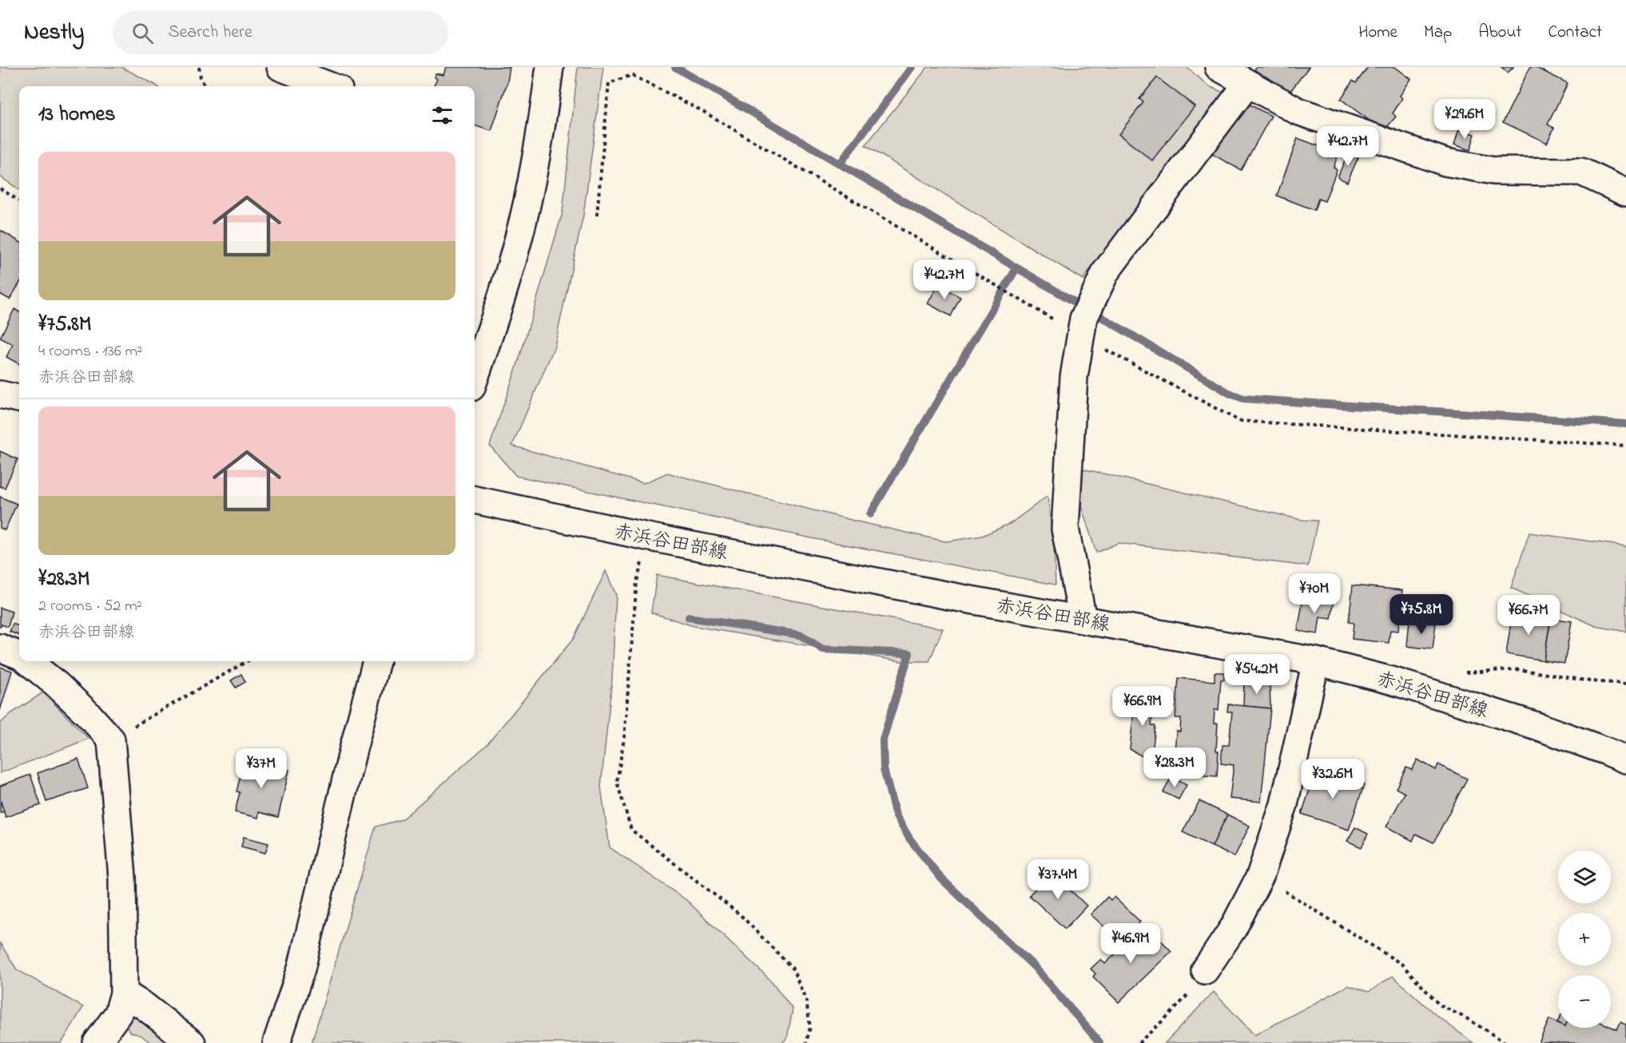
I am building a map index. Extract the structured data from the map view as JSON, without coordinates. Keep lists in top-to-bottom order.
{
  "streets": {
    "street": ["赤浜谷田部線"]
  },
  "page": {
    "header": "Nestly",
    "search": "Search here",
    "nav": [
      "Home",
      "Map",
      "About",
      "Contact"
    ],
    "heading": "13 homes",
    "price": [
      "¥29.6M",
      "¥42.7M",
      "¥42.7M",
      "¥70M",
      "¥75.8M",
      "¥66.7M",
      "¥54.2M",
      "¥66.9M",
      "¥28.3M",
      "¥37M",
      "¥32.6M",
      "¥37.4M",
      "¥46.9M"
    ],
    "list": [
      {
        "name": "¥75.8M",
        "note": "4 rooms · 136 m² · 赤浜谷田部線"
      },
      {
        "name": "¥28.3M",
        "note": "2 rooms · 52 m² · 赤浜谷田部線"
      }
    ],
    "map_buttons": ["+", "−"]
  }
}
